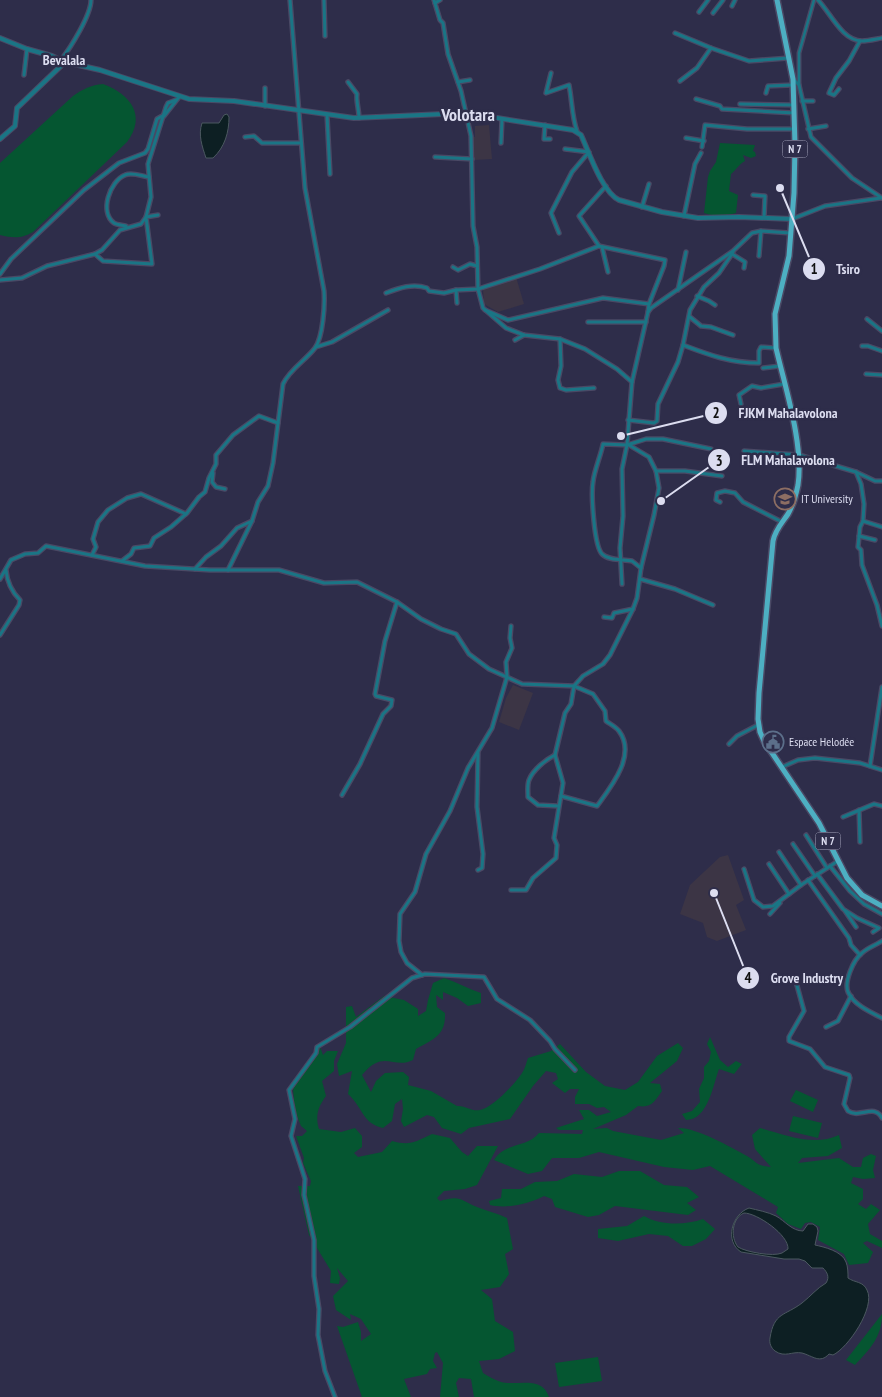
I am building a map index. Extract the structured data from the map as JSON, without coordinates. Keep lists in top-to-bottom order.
{
  "streets": {
    "main road": ["N 7"]
  },
  "districts": ["Bevalala", "Volotara"],
  "places": {
    "other": [
      "Tsiro",
      "FJKM Mahalavolona",
      "FLM Mahalavolona",
      "Grove Industry"
    ],
    "school or university": ["IT University"],
    "public building": ["Espace Helodée"]
  }
}
